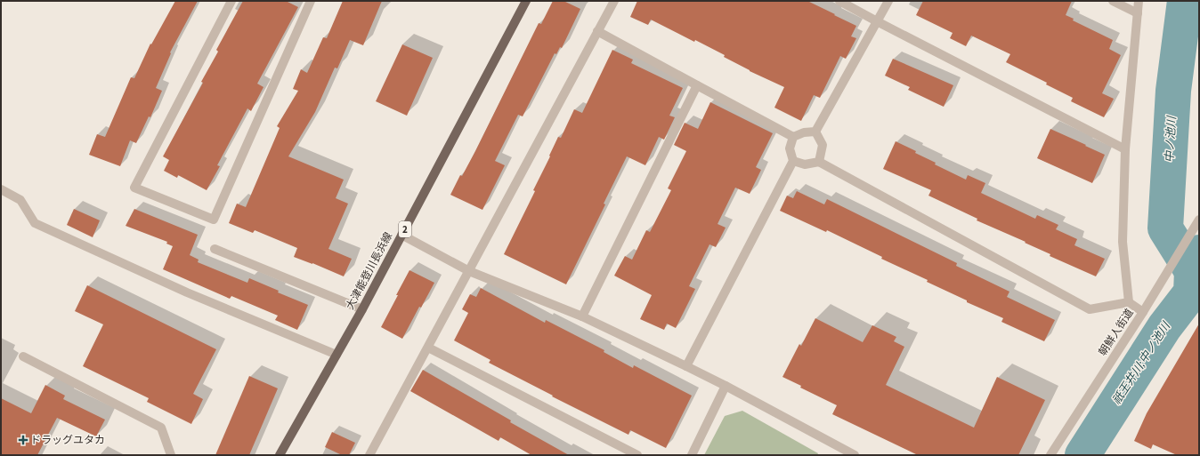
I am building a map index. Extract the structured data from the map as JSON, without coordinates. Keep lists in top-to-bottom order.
{
  "streets": {
    "main road": ["2", "大津能登川長浜線"],
    "street": ["朝鮮人街道"]
  },
  "water": ["中ノ池川", "祇王井川;中ノ池川"],
  "places": {
    "health": ["ドラッグユタカ"]
  }
}
